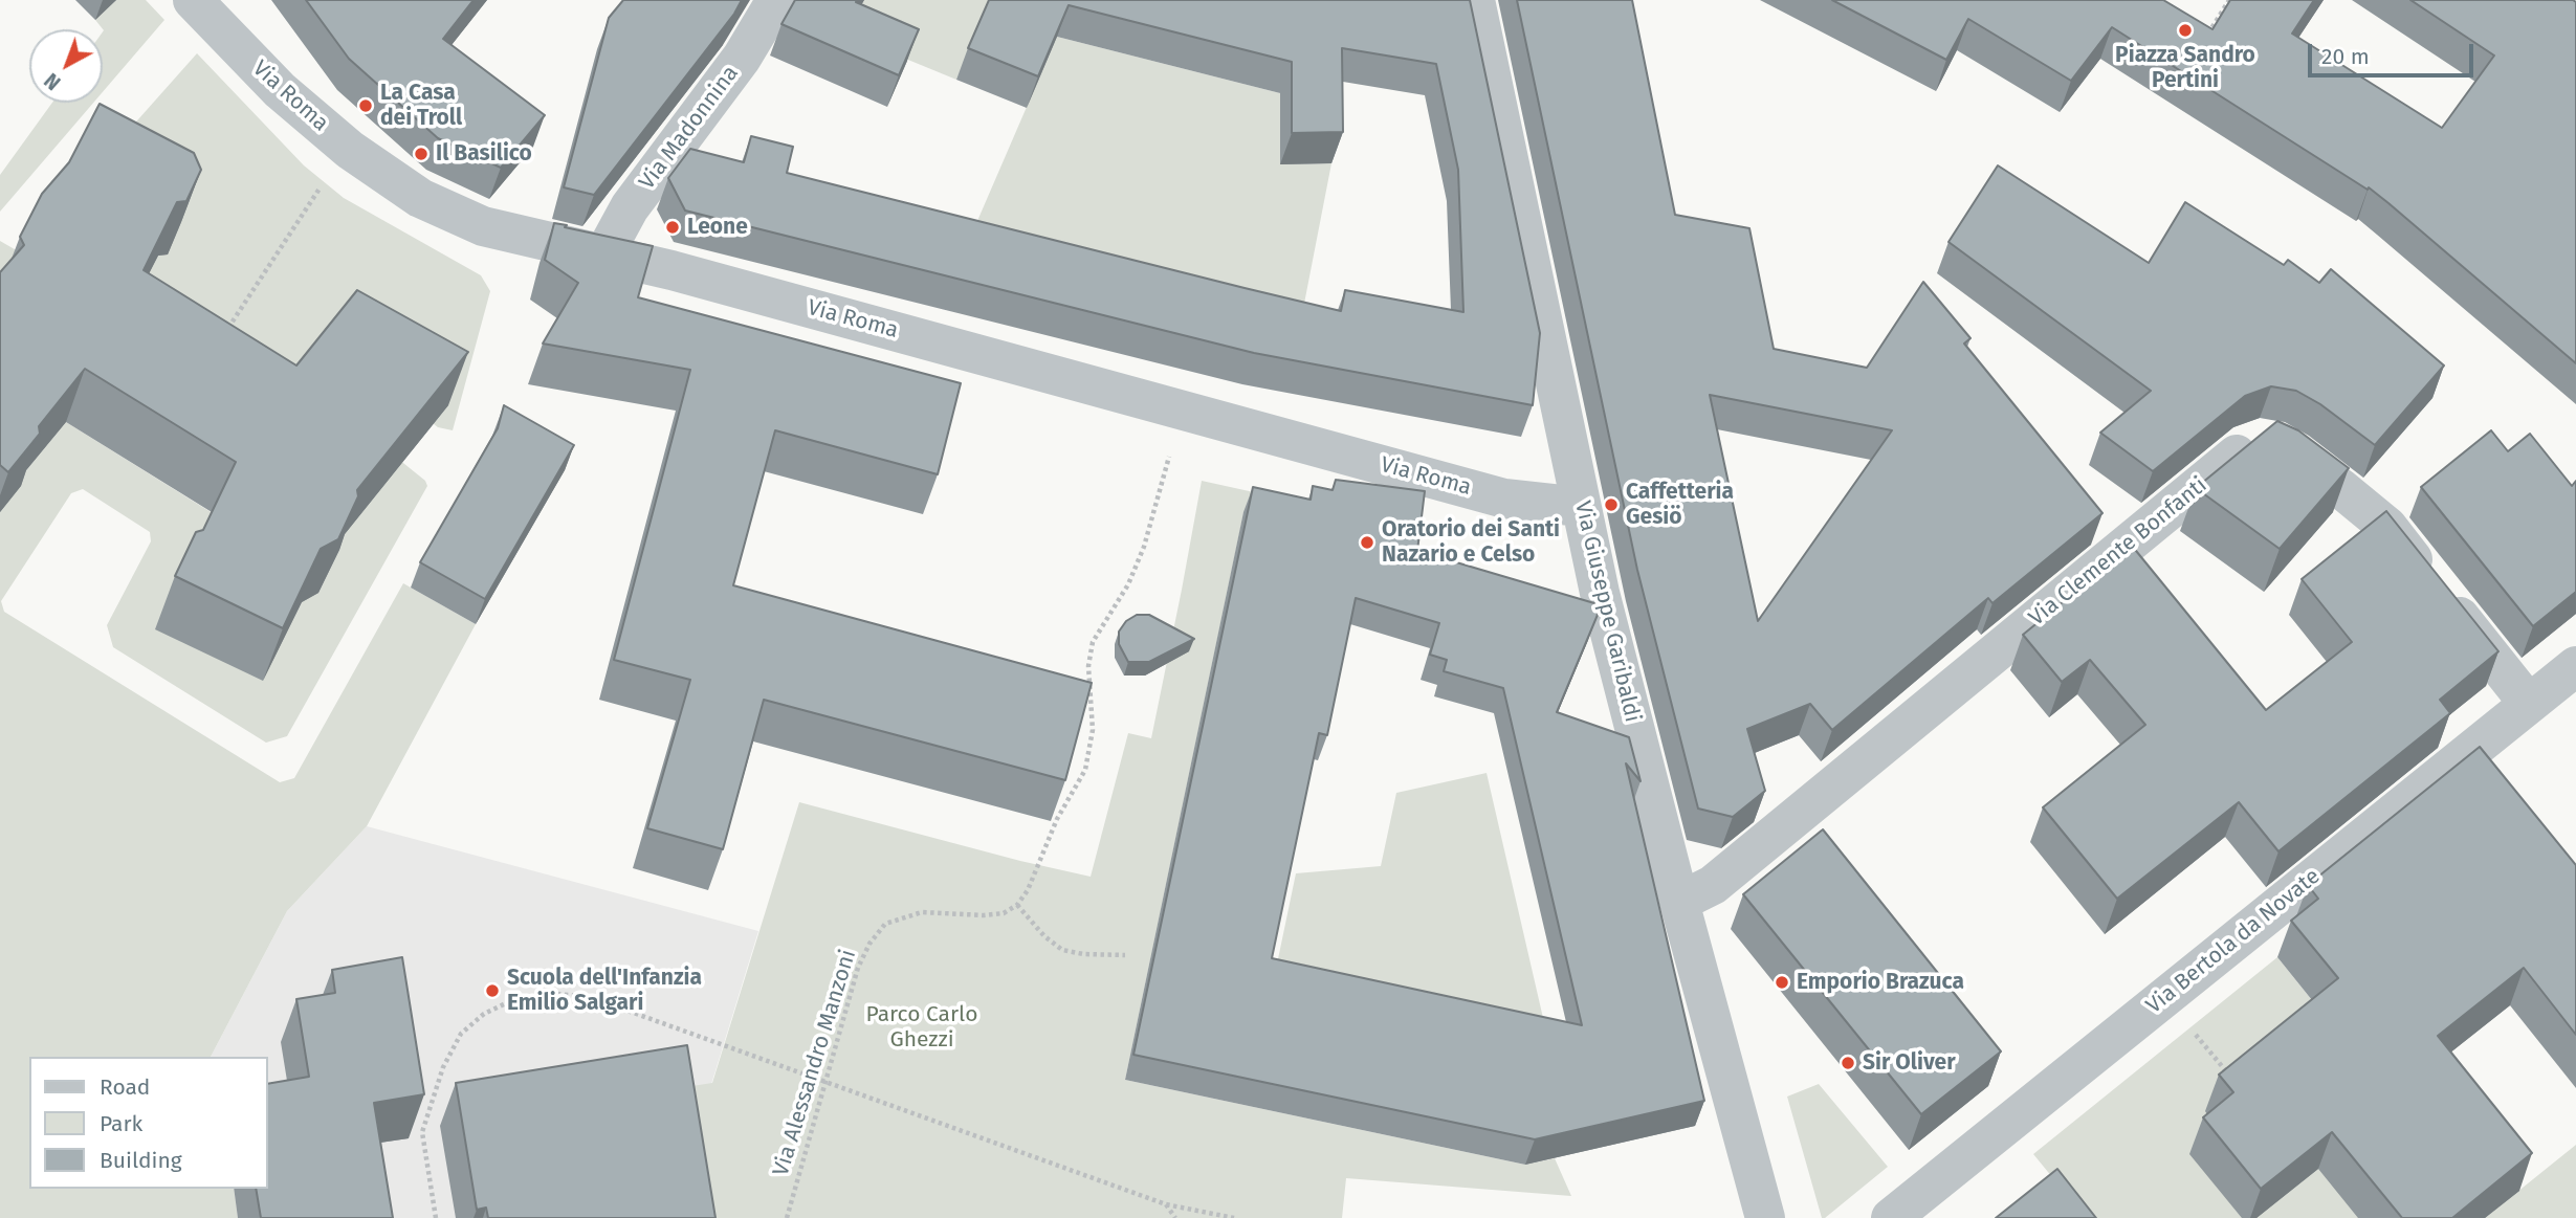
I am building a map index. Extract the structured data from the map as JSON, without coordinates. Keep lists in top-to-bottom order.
{
  "streets": {
    "street": [
      "Via Roma",
      "Via Madonnina",
      "Via Clemente Bonfanti",
      "Via Giuseppe Garibaldi",
      "Via Bertola da Novate"
    ],
    "path": ["Via Alessandro Manzoni"]
  },
  "crossings": [
    ["Via Roma", "Via Madonnina"],
    ["Via Roma", "Via Giuseppe Garibaldi"],
    ["Via Clemente Bonfanti", "Via Giuseppe Garibaldi"],
    ["Via Clemente Bonfanti", "Via Bertola da Novate"]
  ],
  "parks": ["Parco Carlo Ghezzi"],
  "places": [
    "Piazza Sandro Pertini",
    "La Casa dei Troll",
    "Il Basilico",
    "Leone",
    "Caffetteria Gesiö",
    "Oratorio dei Santi Nazario e Celso",
    "Emporio Brazuca",
    "Scuola dell'Infanzia Emilio Salgari",
    "Sir Oliver"
  ],
  "legend": ["Road", "Park", "Building"],
  "scale_bar": "20 m",
  "north": "bottom left"
}
